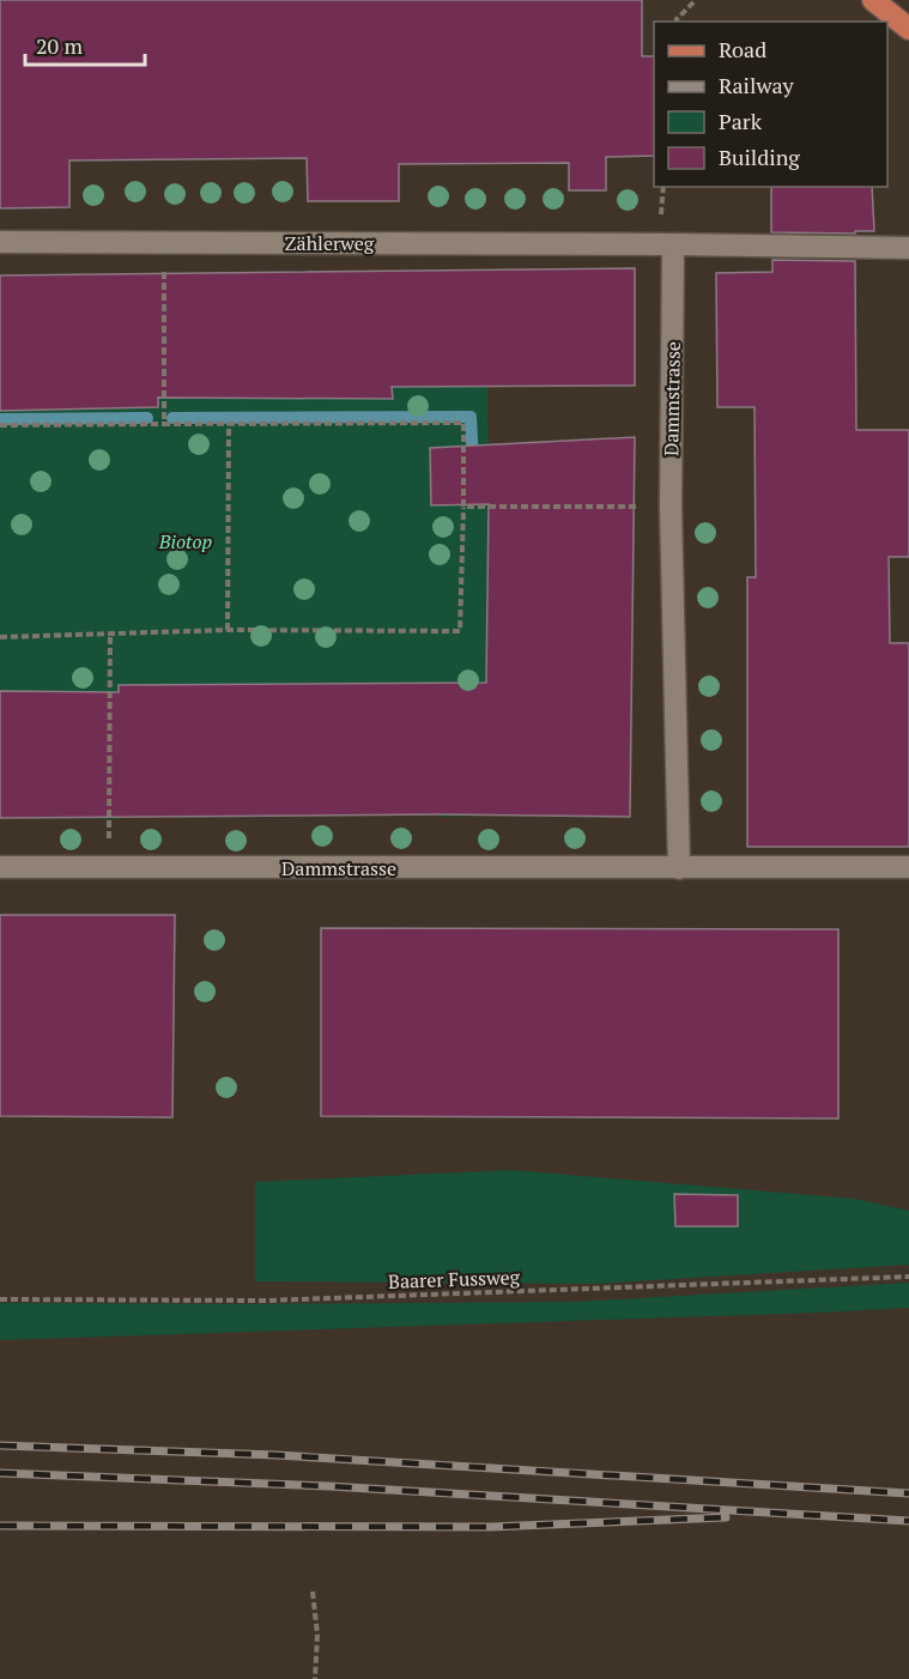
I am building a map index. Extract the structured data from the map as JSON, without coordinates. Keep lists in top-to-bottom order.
{
  "streets": {
    "street": ["Zählerweg", "Dammstrasse"],
    "path": ["Baarer Fussweg"]
  },
  "crossings": [
    ["Zählerweg", "Dammstrasse"]
  ],
  "parks": ["Biotop"],
  "legend": [
    "Road",
    "Railway",
    "Park",
    "Building"
  ],
  "scale_bar": "20 m"
}
